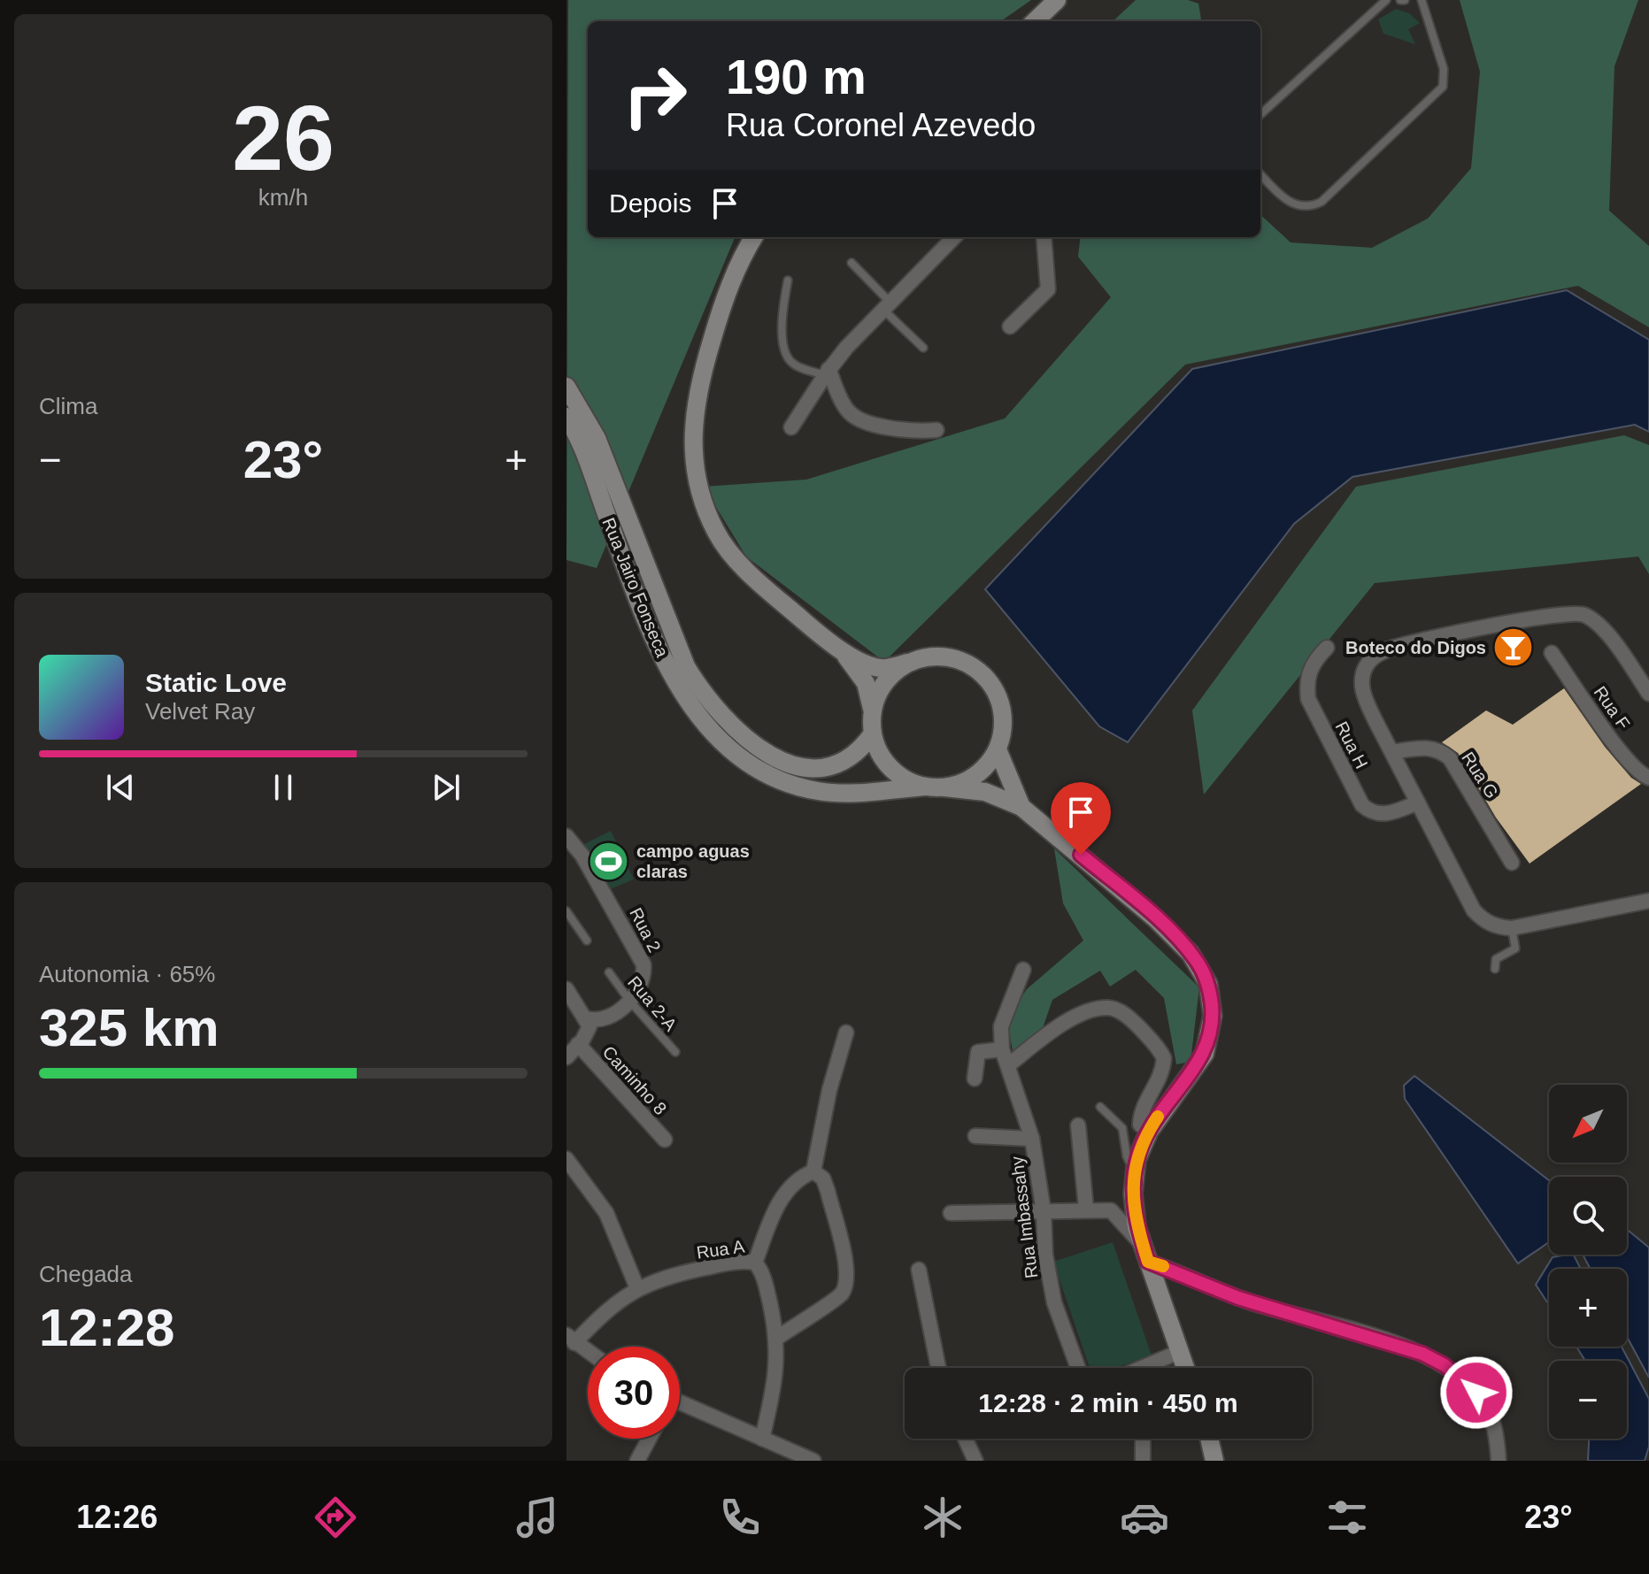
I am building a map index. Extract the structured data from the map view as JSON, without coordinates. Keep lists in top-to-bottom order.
{
  "streets": {
    "main road": ["Rua Jairo Fonseca"],
    "street": [
      "Rua F",
      "Rua H",
      "Rua G",
      "Rua 2",
      "Caminho 8",
      "Rua Imbassahy",
      "Rua A"
    ],
    "lane": ["Rua 2-A"]
  },
  "crossings": [
    ["Rua 2", "Rua 2-A"]
  ],
  "places": {
    "bar": ["Boteco do Digos"],
    "sports": ["campo aguas claras"]
  },
  "north": "bottom left",
  "page": {
    "tile": [
      ["26", "km/h"],
      "Clima",
      ["Autonomia · 65%", "325 km"],
      ["Chegada", "12:28"]
    ],
    "turn": ["190 m", "Rua Coronel Azevedo"],
    "then": "Depois",
    "heat": ["−", "23°", "+"],
    "song": ["Static Love", "Velvet Ray"],
    "map_buttons": ["+", "−"],
    "limit": "30",
    "trip": "12:28 · 2 min · 450 m",
    "tabs": ["12:26", "23°"]
  }
}
